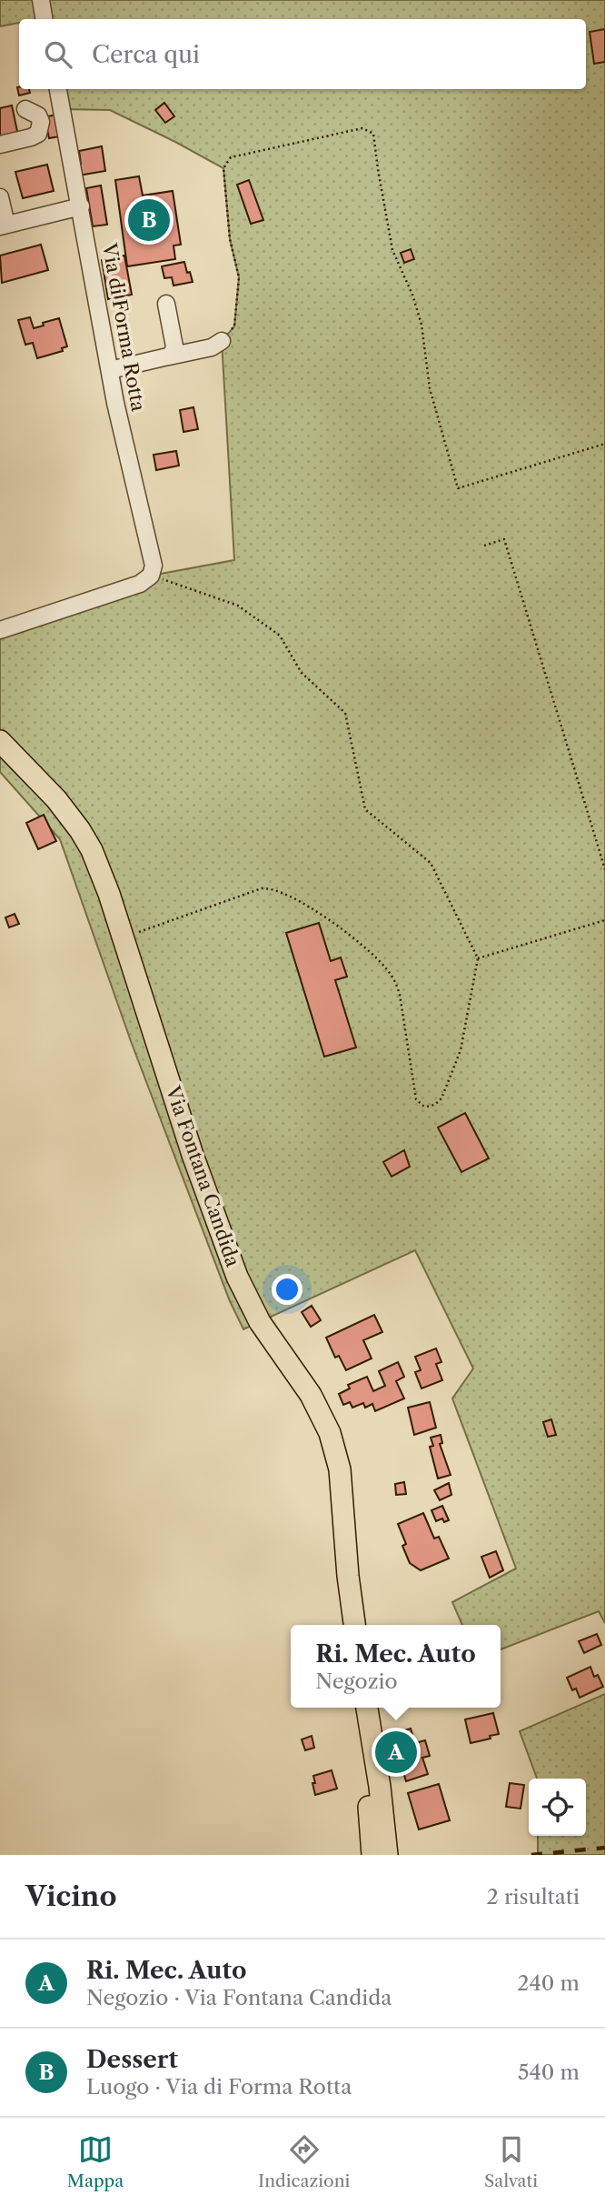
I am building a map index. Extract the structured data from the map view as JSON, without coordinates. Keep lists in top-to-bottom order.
{
  "streets": {
    "main road": ["Via Fontana Candida"],
    "street": ["Via di Forma Rotta"]
  },
  "page": {
    "search": "Cerca qui",
    "pins": ["B", "A"],
    "popup": ["Ri. Mec. Auto", "Negozio"],
    "heading": ["Vicino", "2 risultati"],
    "list": [
      {
        "mark": "A",
        "name": "Ri. Mec. Auto",
        "note": "Negozio · Via Fontana Candida",
        "value": "240 m"
      },
      {
        "mark": "B",
        "name": "Dessert",
        "note": "Luogo · Via di Forma Rotta",
        "value": "540 m"
      }
    ],
    "nav": ["Mappa", "Indicazioni", "Salvati"]
  }
}
